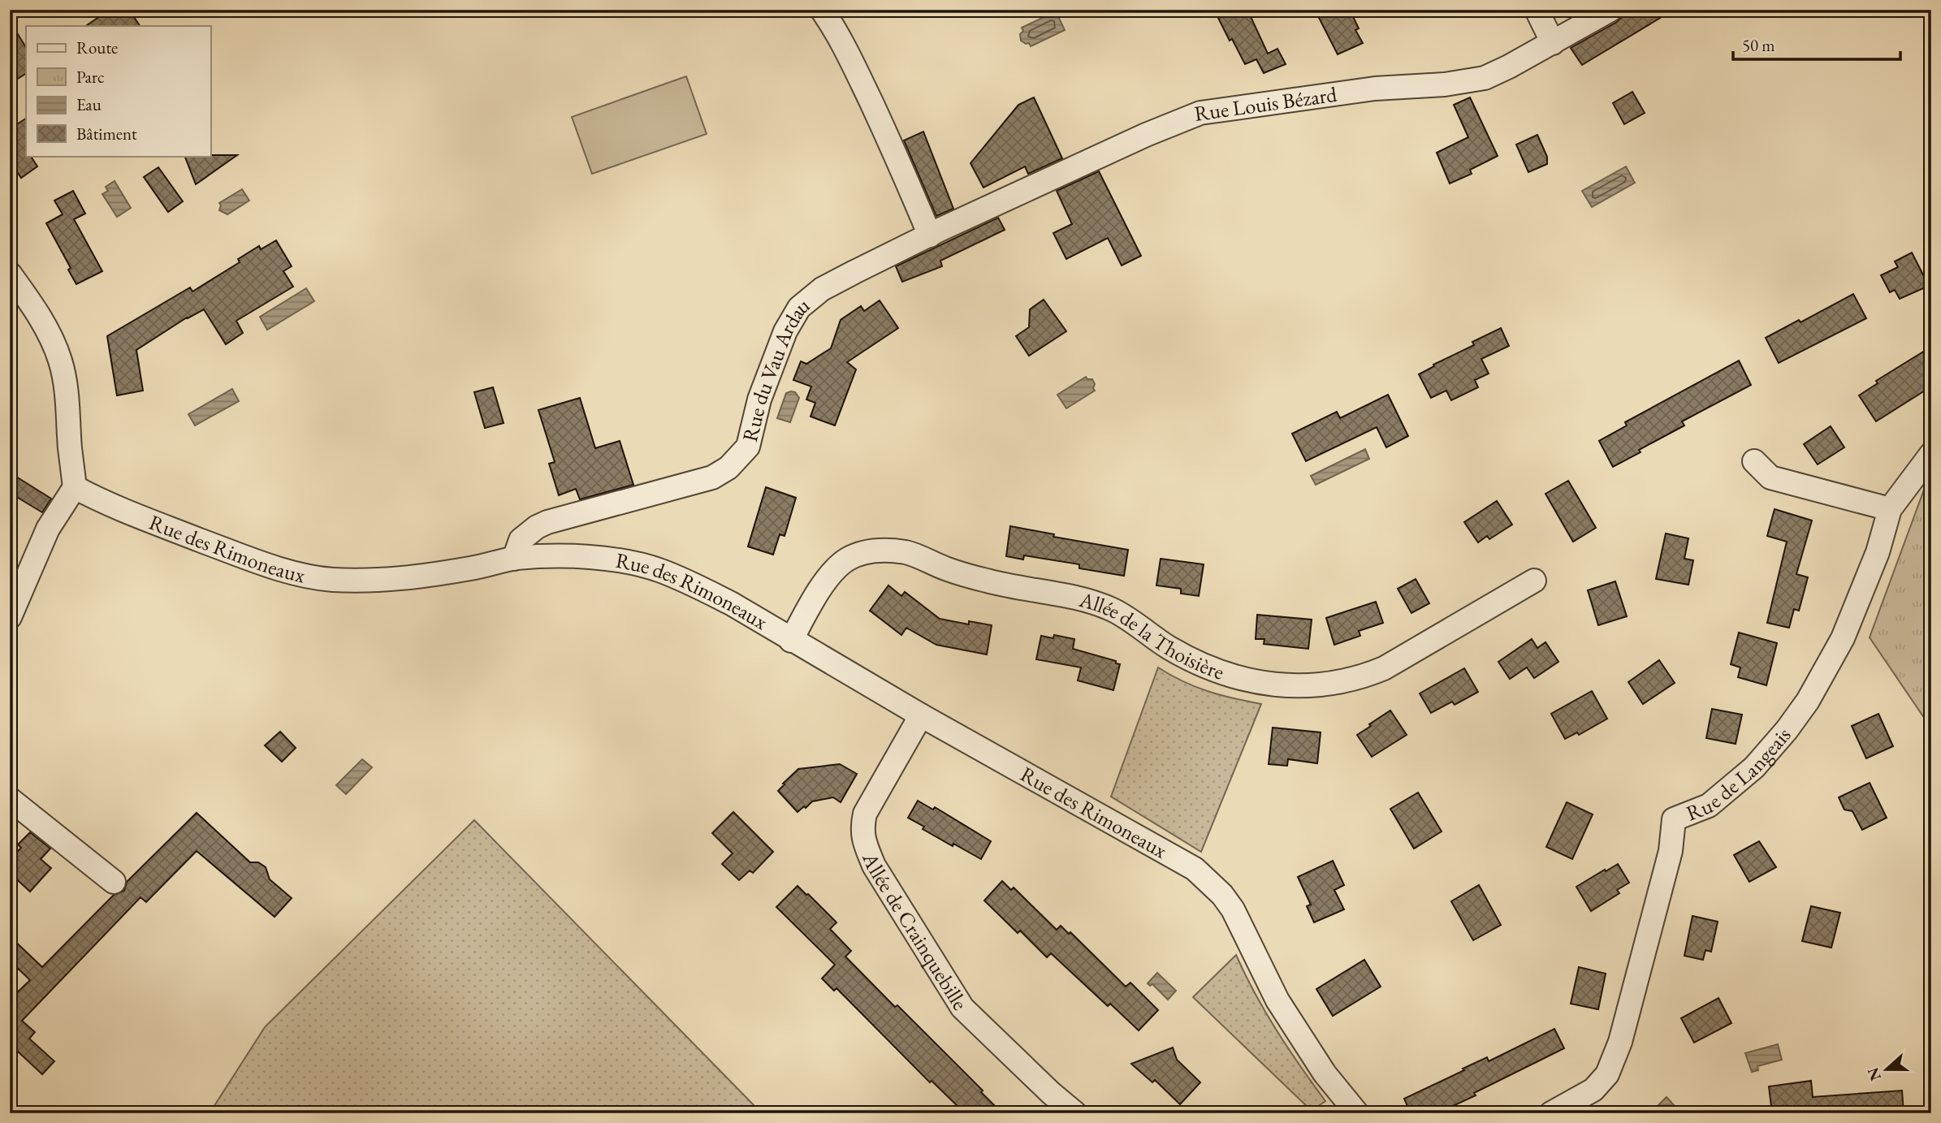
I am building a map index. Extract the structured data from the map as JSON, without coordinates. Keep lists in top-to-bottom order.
{
  "streets": {
    "street": [
      "Rue Louis Bézard",
      "Rue du Vau Ardau",
      "Rue des Rimoneaux",
      "Allée de la Thoisière",
      "Rue de Langeais",
      "Allée de Crainquebille"
    ]
  },
  "crossings": [
    ["Rue Louis Bézard", "Rue du Vau Ardau"],
    ["Rue du Vau Ardau", "Rue des Rimoneaux"],
    ["Rue des Rimoneaux", "Allée de la Thoisière"],
    ["Rue des Rimoneaux", "Allée de Crainquebille"]
  ],
  "legend": [
    "Route",
    "Parc",
    "Eau",
    "Bâtiment"
  ],
  "scale_bar": "50 m",
  "north": "left"
}
